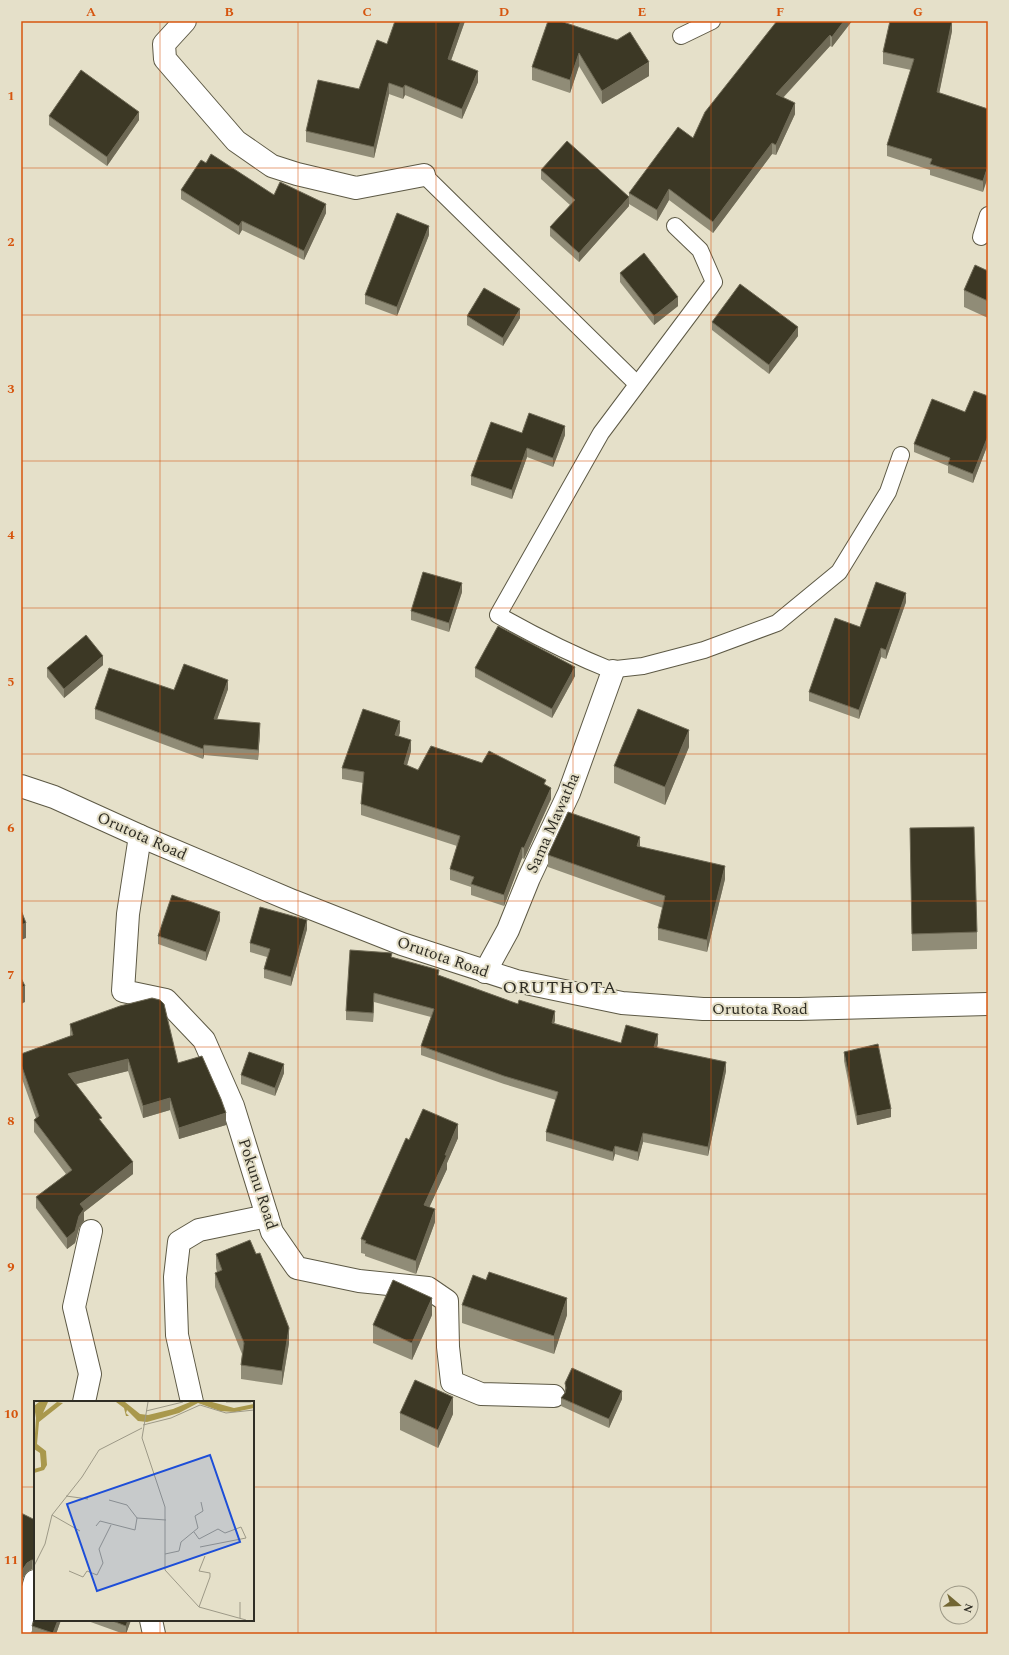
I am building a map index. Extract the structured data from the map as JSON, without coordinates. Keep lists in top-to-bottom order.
{
  "streets": {
    "street": ["Sama Mawatha", "Orutota Road", "Pokunu Road"]
  },
  "crossings": [
    ["Sama Mawatha", "Orutota Road"],
    ["Orutota Road", "Pokunu Road"]
  ],
  "districts": ["ORUTHOTA"],
  "north": "right",
  "grid": {
    "columns": [
      "A",
      "B",
      "C",
      "D",
      "E",
      "F",
      "G"
    ],
    "rows": [
      "1",
      "2",
      "3",
      "4",
      "5",
      "6",
      "7",
      "8",
      "9",
      "10",
      "11"
    ]
  }
}
